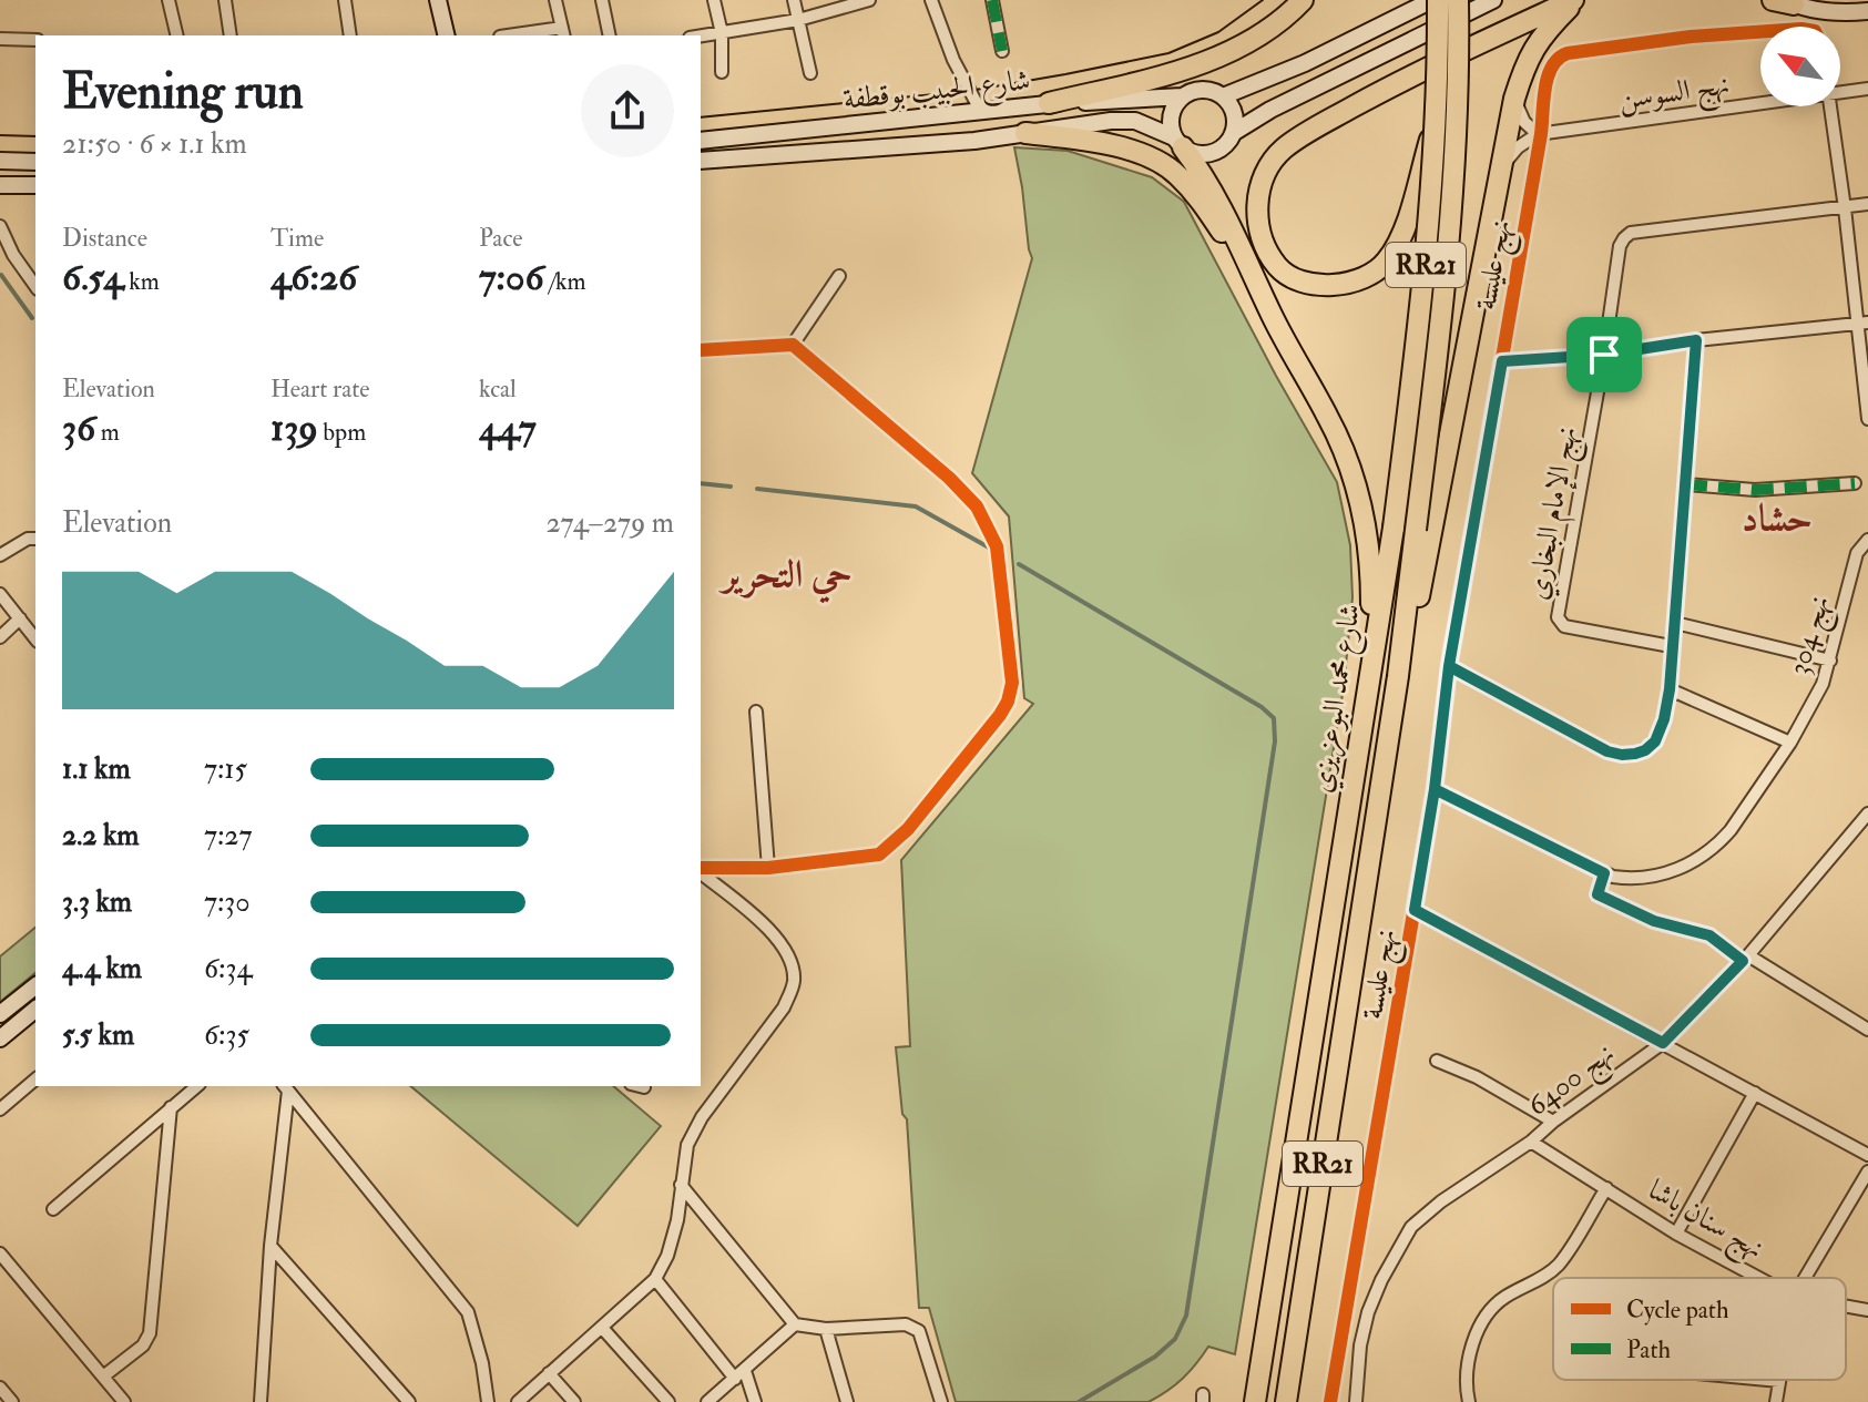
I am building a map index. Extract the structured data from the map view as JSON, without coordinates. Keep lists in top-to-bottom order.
{
  "streets": {
    "highway": ["RR21", "شارع محمد البوعزيزي"],
    "main road": ["شارع الحبيب بوقطفة"],
    "street": [
      "نهج السوسن",
      "نهج عليسة",
      "نهج الإمام البخاري",
      "نهج 304",
      "نهج 6400",
      "نهج سنان باشا"
    ]
  },
  "crossings": [
    ["نهج السوسن", "نهج عليسة"],
    ["نهج 6400", "نهج سنان باشا"]
  ],
  "districts": ["حشاد", "حي التحرير"],
  "legend": ["Cycle path", "Path"],
  "north": "top left",
  "page": {
    "heading": ["Evening run", "21:50 · 6 × 1.1 km"],
    "stats": [
      ["Distance", "6.54 km"],
      ["Time", "46:26"],
      ["Pace", "7:06 /km"],
      ["Elevation", "36 m"],
      ["Heart rate", "139 bpm"],
      ["kcal", "447"]
    ],
    "chart": ["Elevation", "274–279 m"],
    "list": [
      {
        "name": "1.1 km",
        "note": "7:15"
      },
      {
        "name": "2.2 km",
        "note": "7:27"
      },
      {
        "name": "3.3 km",
        "note": "7:30"
      },
      {
        "name": "4.4 km",
        "note": "6:34"
      },
      {
        "name": "5.5 km",
        "note": "6:35"
      }
    ]
  }
}
